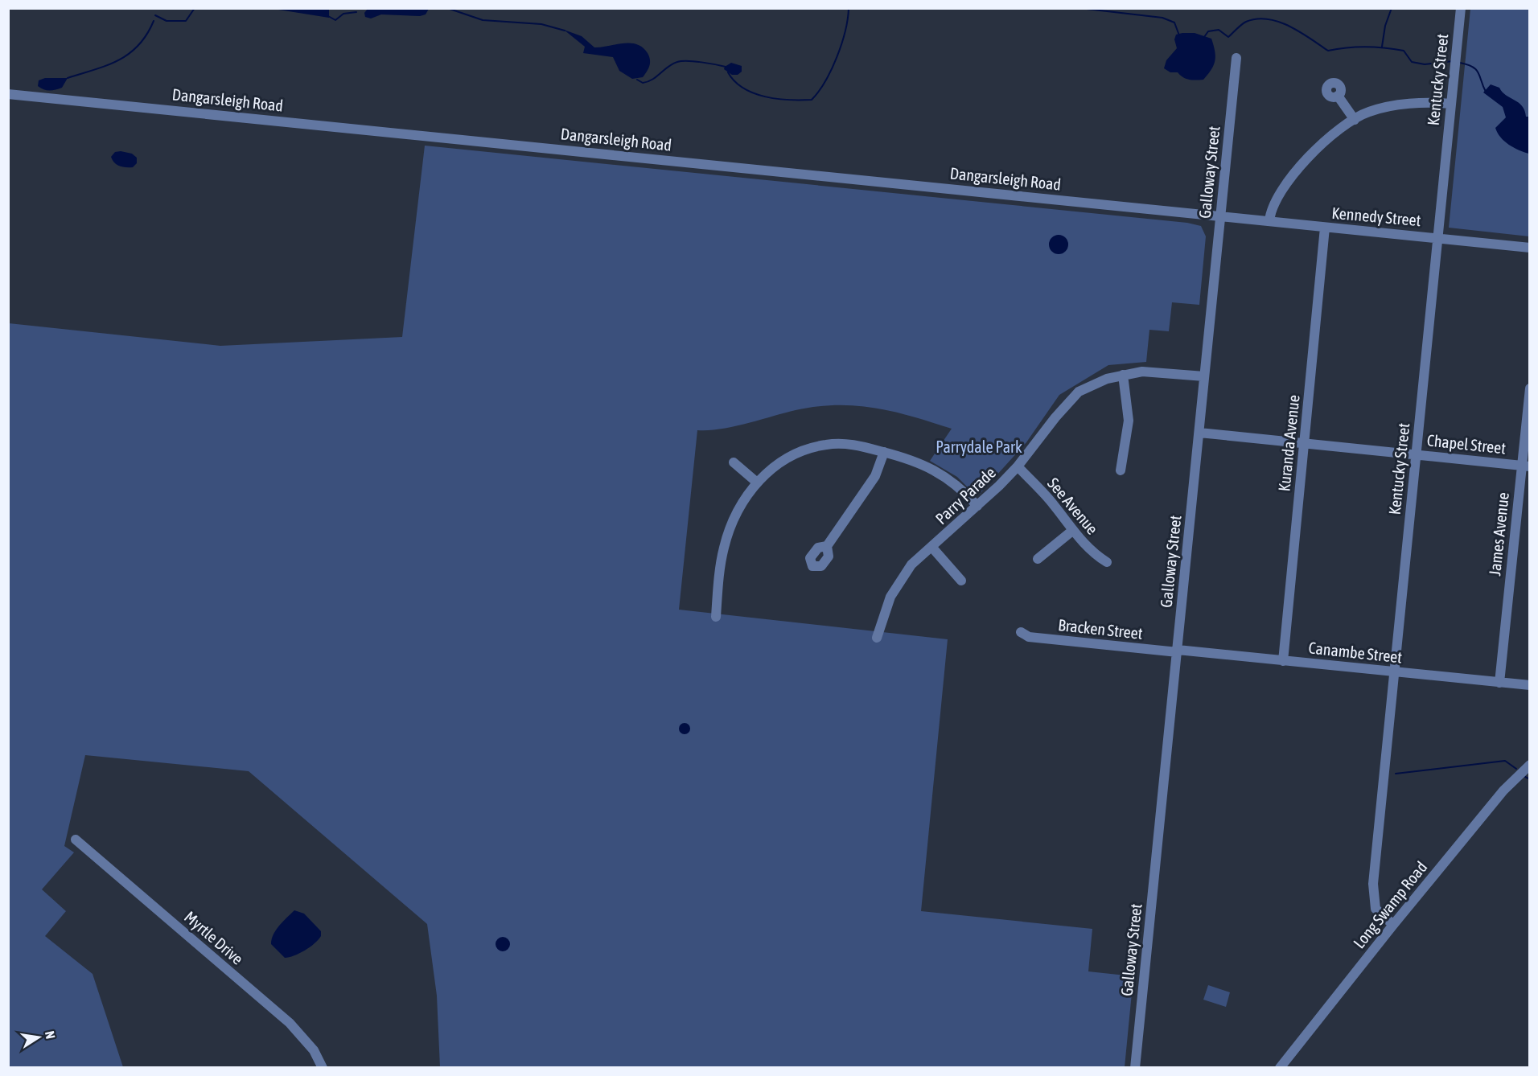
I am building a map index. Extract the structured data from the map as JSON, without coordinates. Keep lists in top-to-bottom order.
{
  "streets": {
    "street": [
      "Kentucky Street",
      "Dangarsleigh Road",
      "Galloway Street",
      "Kennedy Street",
      "Kuranda Avenue",
      "Chapel Street",
      "Parry Parade",
      "See Avenue",
      "James Avenue",
      "Bracken Street",
      "Canambe Street",
      "Long Swamp Road",
      "Myrtle Drive"
    ]
  },
  "crossings": [
    ["Kentucky Street", "Kennedy Street"],
    ["Kentucky Street", "Chapel Street"],
    ["Kentucky Street", "Canambe Street"],
    ["Kentucky Street", "Long Swamp Road"],
    ["Dangarsleigh Road", "Galloway Street"],
    ["Dangarsleigh Road", "Kennedy Street"],
    ["Galloway Street", "Kennedy Street"],
    ["Galloway Street", "Chapel Street"],
    ["Galloway Street", "Parry Parade"],
    ["Galloway Street", "Bracken Street"],
    ["Galloway Street", "Canambe Street"],
    ["Kennedy Street", "Kuranda Avenue"],
    ["Kuranda Avenue", "Chapel Street"],
    ["Kuranda Avenue", "Canambe Street"],
    ["Chapel Street", "James Avenue"],
    ["Parry Parade", "See Avenue"],
    ["James Avenue", "Canambe Street"],
    ["Bracken Street", "Canambe Street"]
  ],
  "parks": ["Parrydale Park"],
  "north": "right"
}
